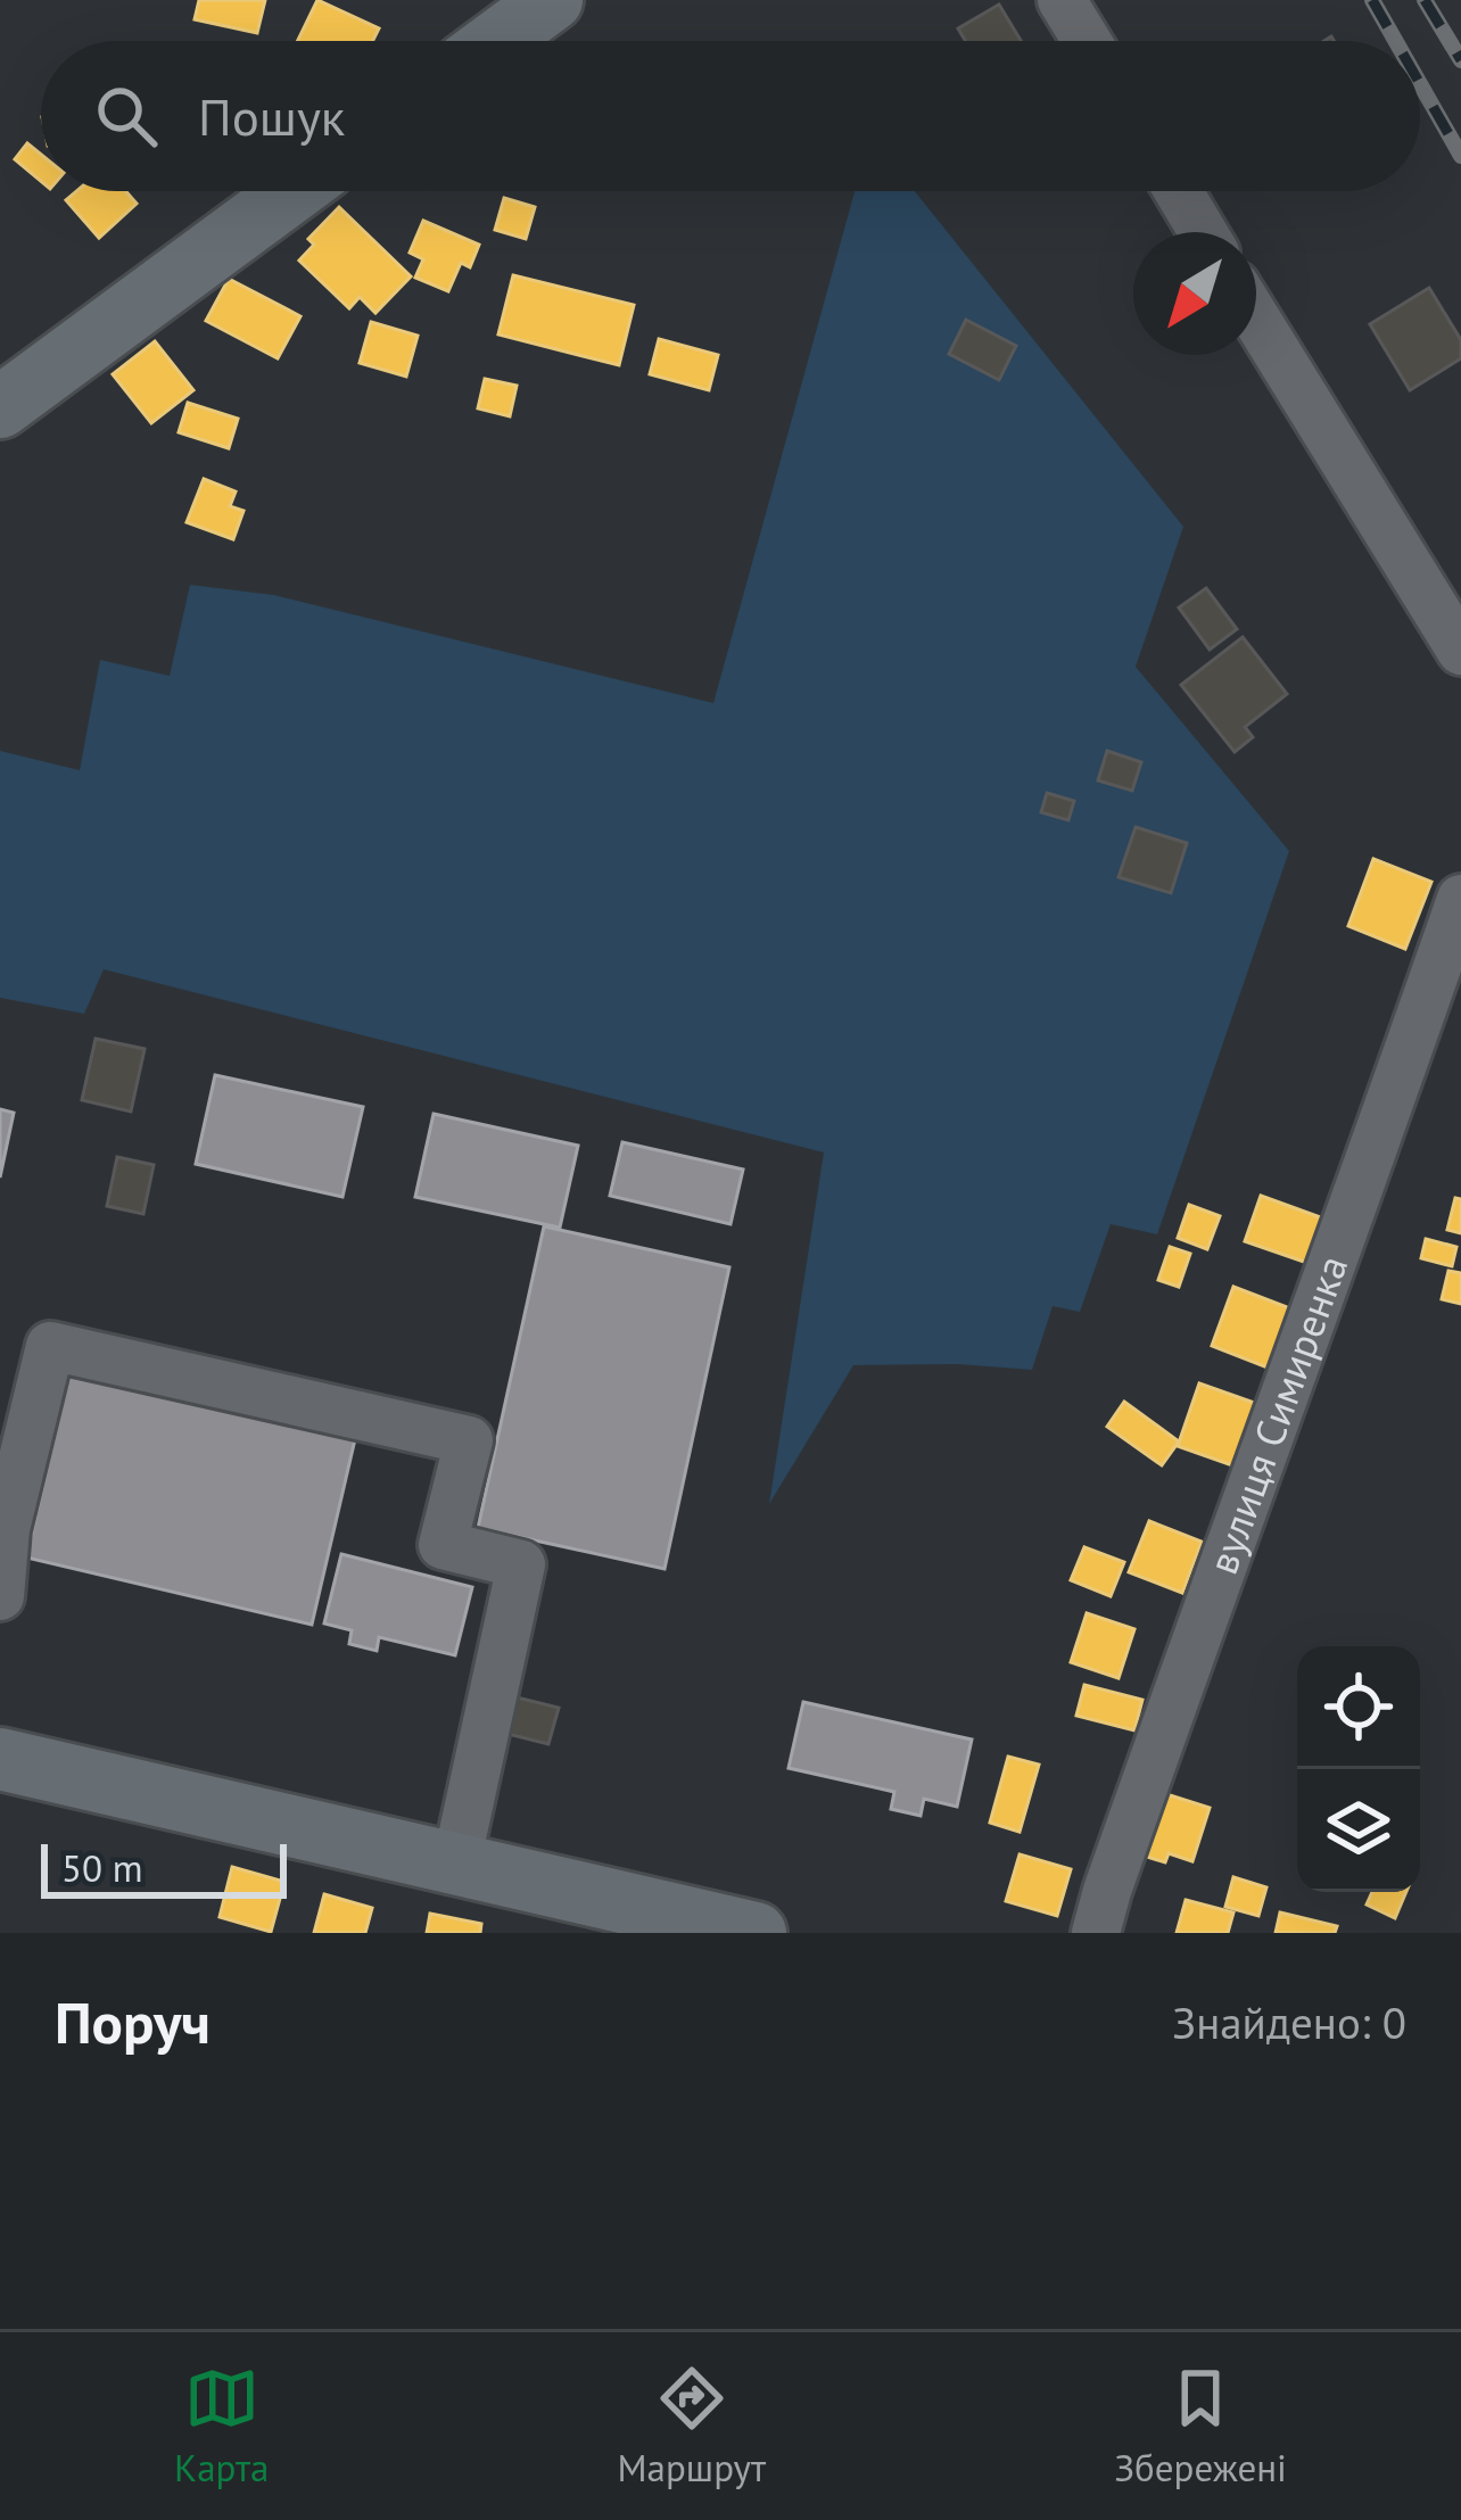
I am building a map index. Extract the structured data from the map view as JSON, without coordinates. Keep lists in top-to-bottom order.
{
  "streets": {
    "street": ["вулиця Симиренка"]
  },
  "scale_bar": "50 m",
  "north": "bottom left",
  "page": {
    "search": "Пошук",
    "scale": "50 m",
    "heading": ["Поруч", "Знайдено: 0"],
    "nav": ["Карта", "Маршрут", "Збережені"]
  }
}
